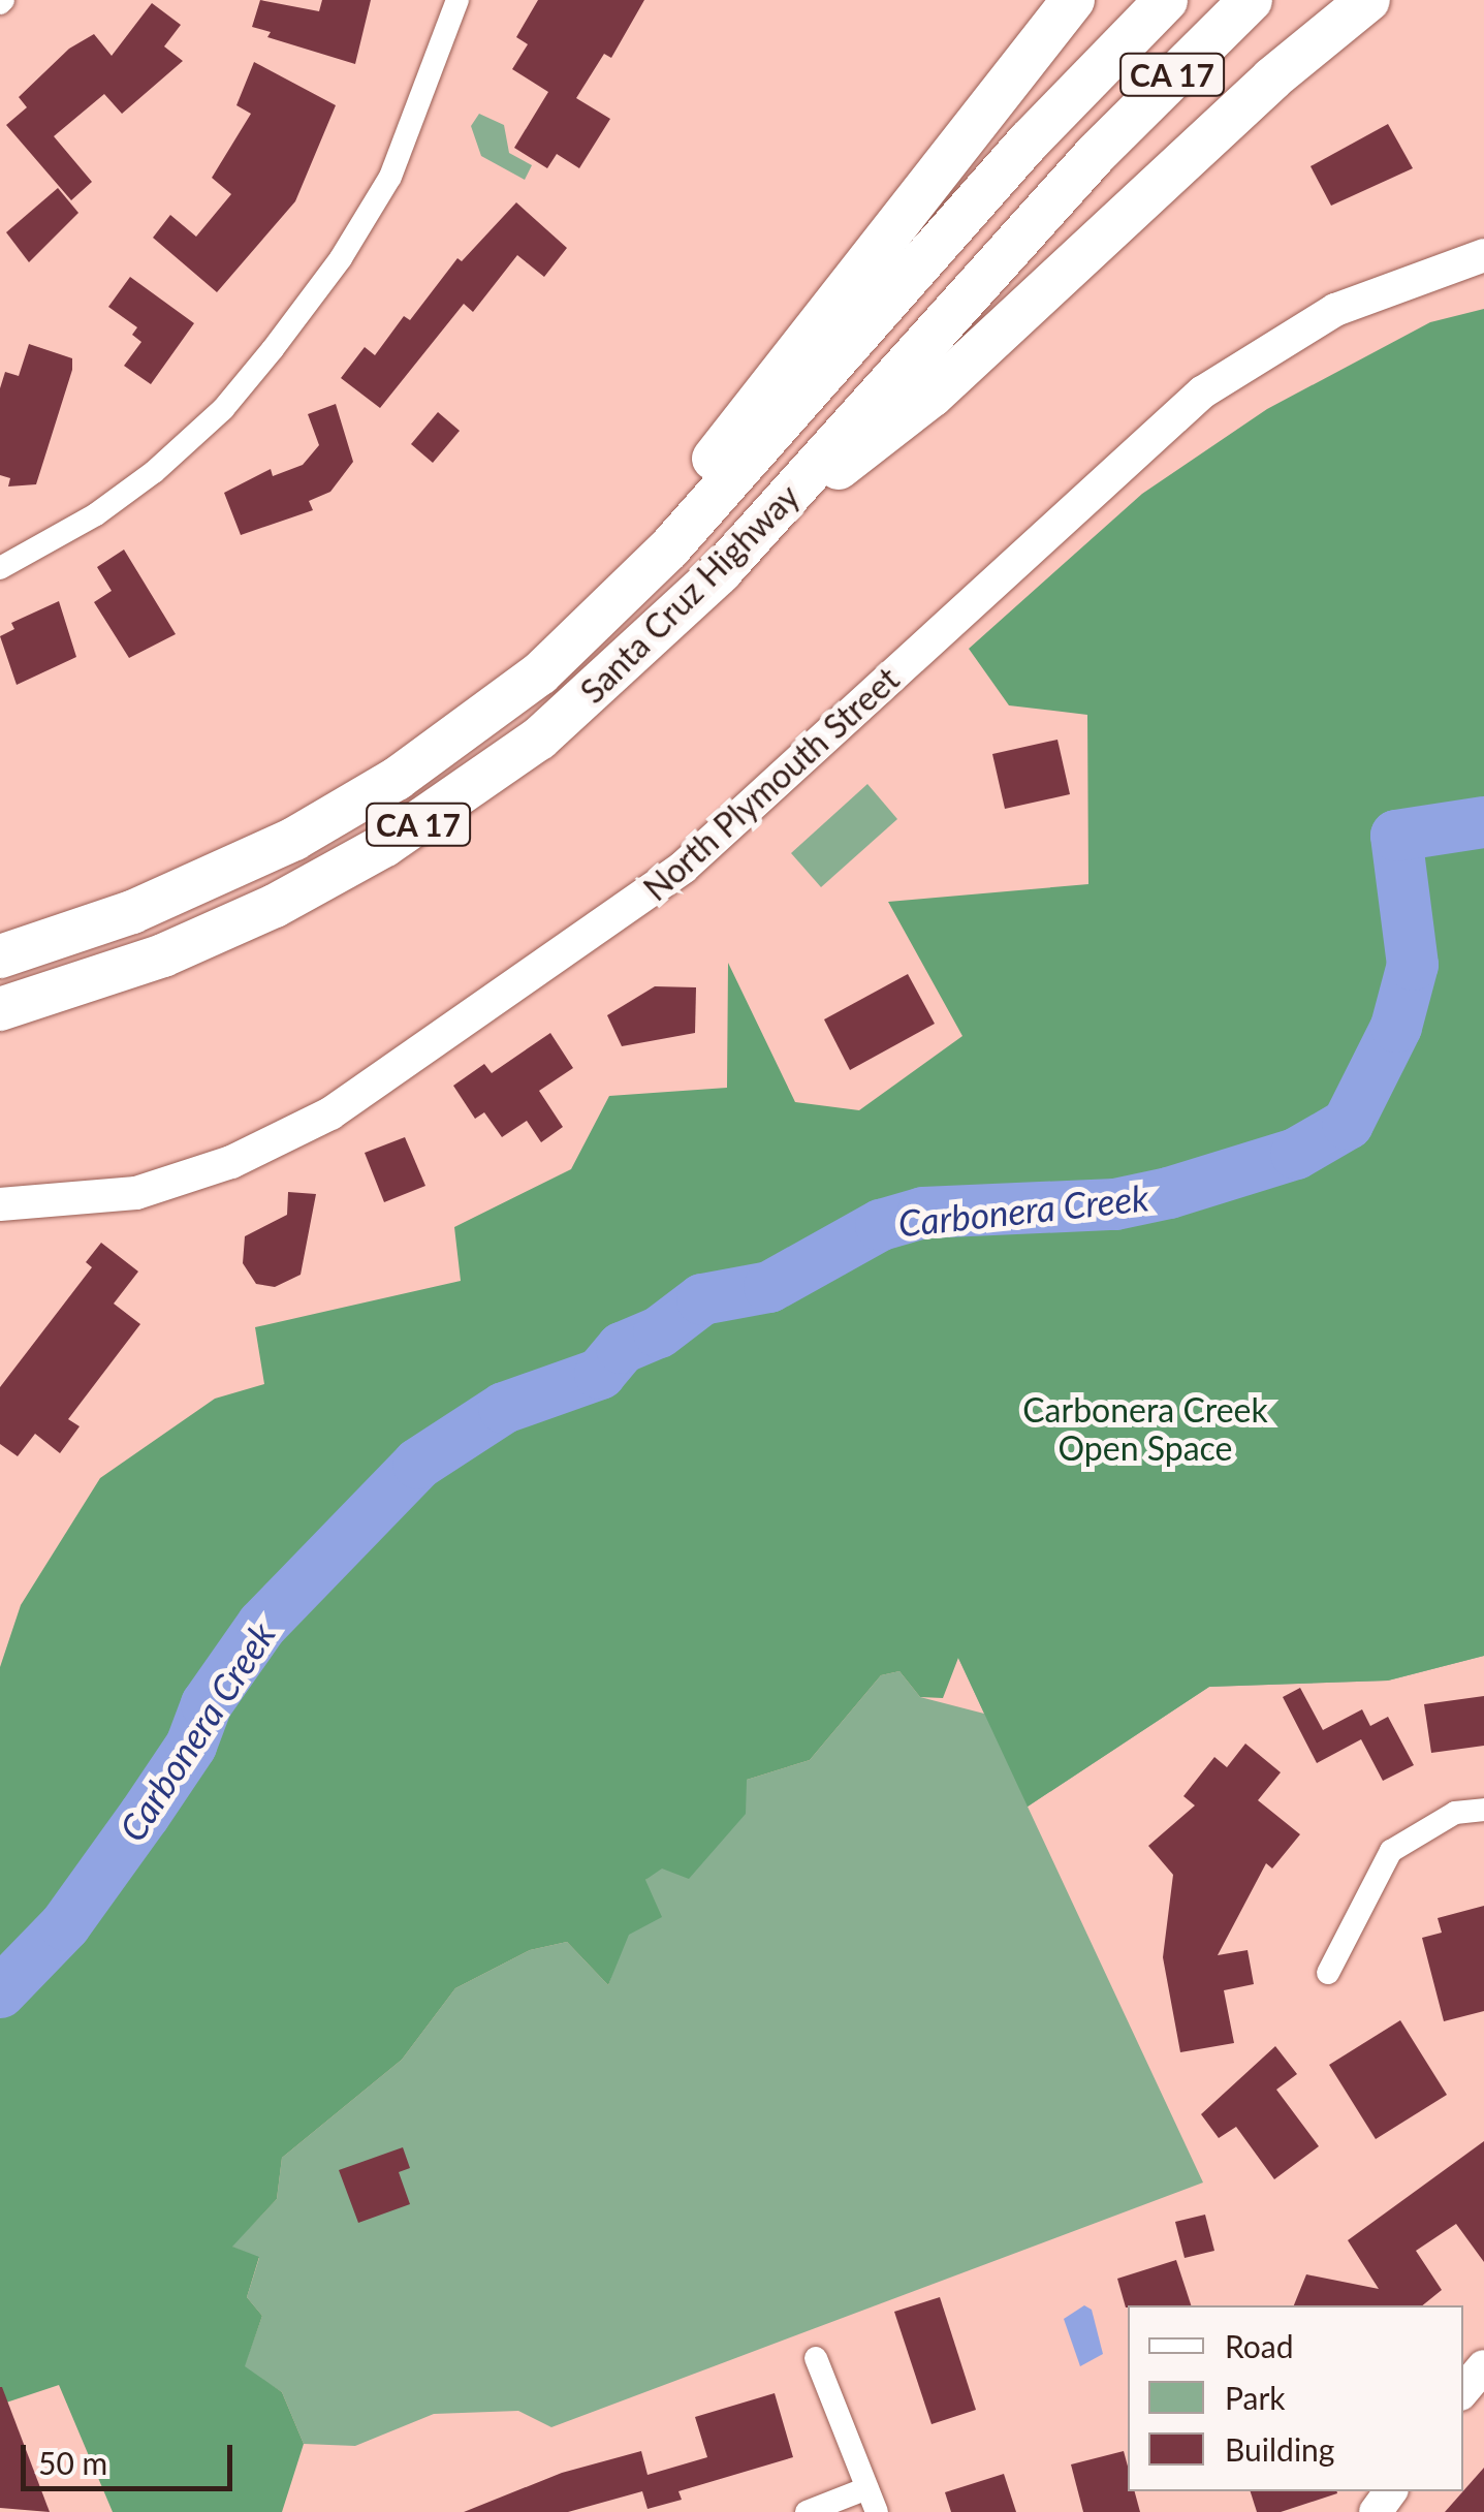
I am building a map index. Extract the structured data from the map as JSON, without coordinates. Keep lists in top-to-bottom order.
{
  "streets": {
    "highway": ["CA 17", "Santa Cruz Highway"],
    "street": ["North Plymouth Street"]
  },
  "water": ["Carbonera Creek"],
  "parks": ["Carbonera Creek Open Space"],
  "legend": ["Road", "Park", "Building"],
  "scale_bar": "50 m"
}
